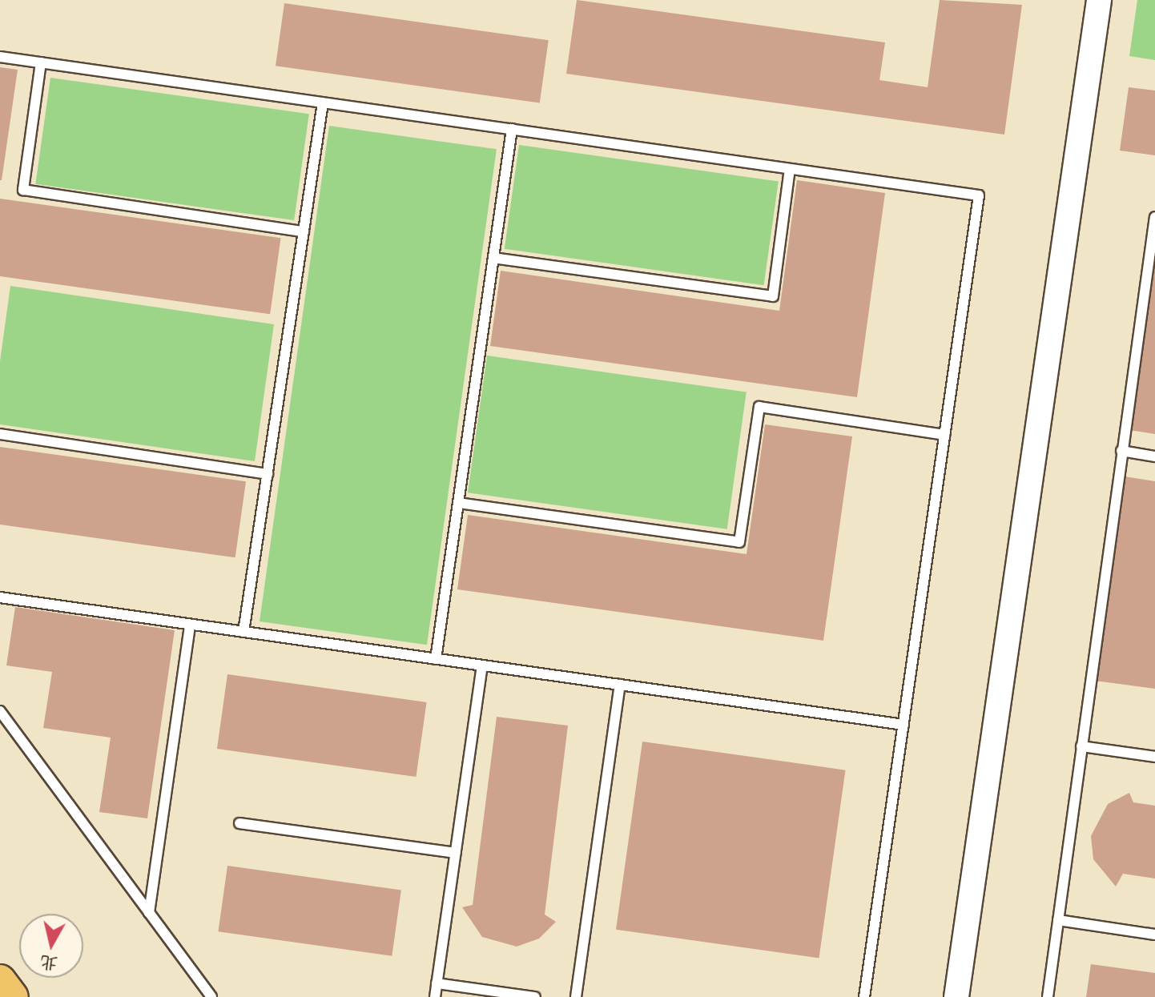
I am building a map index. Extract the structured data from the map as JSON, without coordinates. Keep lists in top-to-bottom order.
{
  "north": "bottom"
}
